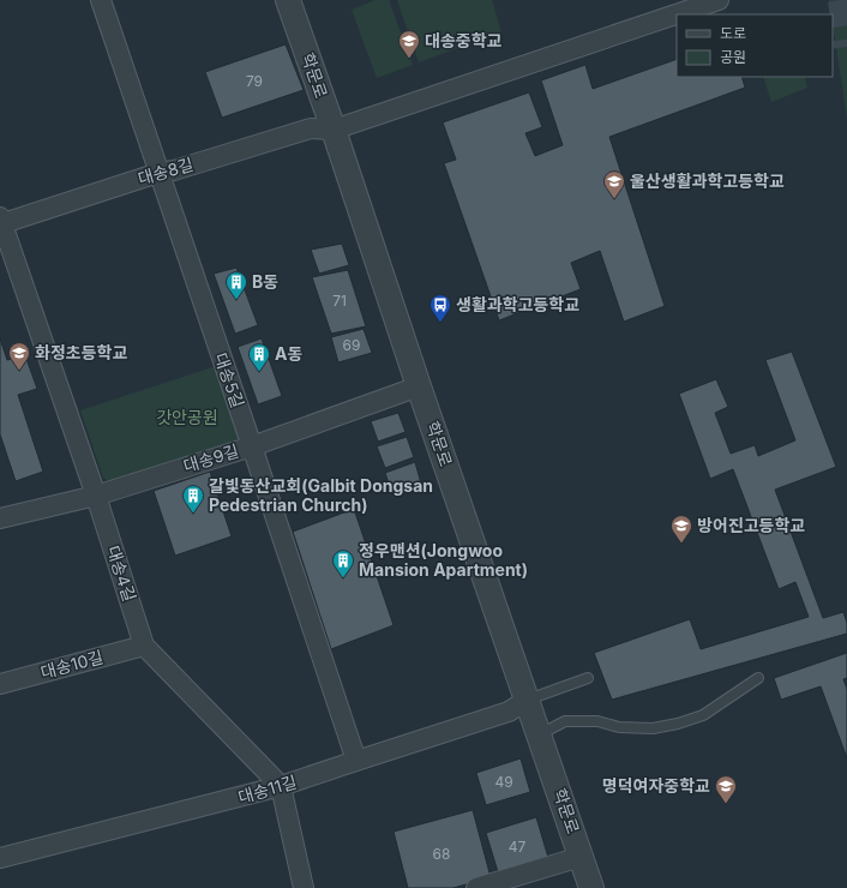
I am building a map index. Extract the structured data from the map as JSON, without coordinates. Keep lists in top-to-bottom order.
{
  "streets": {
    "street": [
      "학문로",
      "대송8길",
      "대송5길",
      "대송9길",
      "대송4길",
      "대송10길",
      "대송11길"
    ]
  },
  "crossings": [
    ["학문로", "대송8길"],
    ["학문로", "대송9길"],
    ["학문로", "대송11길"],
    ["대송8길", "대송5길"],
    ["대송8길", "대송4길"],
    ["대송5길", "대송9길"],
    ["대송5길", "대송11길"],
    ["대송9길", "대송4길"],
    ["대송4길", "대송10길"],
    ["대송4길", "대송11길"]
  ],
  "parks": ["갓안공원"],
  "places": {
    "school or university": [
      "대송중학교",
      "울산생활과학고등학교",
      "화정초등학교",
      "방어진고등학교",
      "명덕여자중학교"
    ],
    "building": [
      "B동",
      "A동",
      "갈빛동산교회(Galbit Dongsan Pedestrian Church)",
      "정우맨션(Jongwoo Mansion Apartment)"
    ],
    "bus stop": ["생활과학고등학교"]
  },
  "house_numbers": [
    "79",
    "71",
    "69",
    "49",
    "47",
    "68"
  ],
  "legend": ["도로", "공원"]
}
